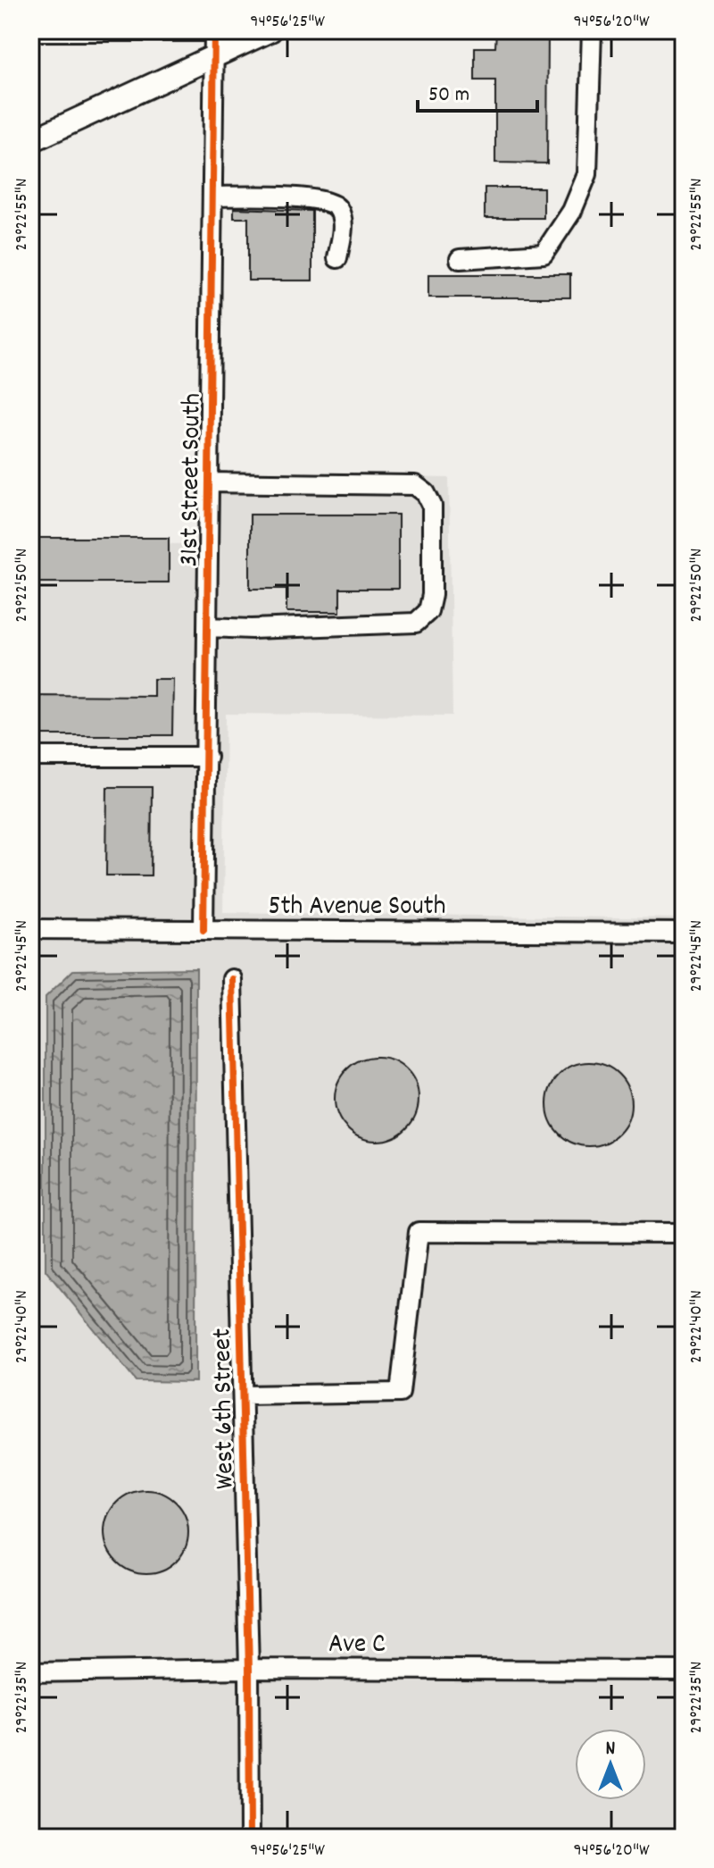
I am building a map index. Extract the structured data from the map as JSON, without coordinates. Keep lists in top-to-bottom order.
{
  "streets": {
    "street": [
      "31st Street South",
      "5th Avenue South",
      "West 6th Street",
      "Ave C"
    ]
  },
  "crossings": [
    ["31st Street South", "5th Avenue South"],
    ["West 6th Street", "Ave C"]
  ],
  "scale_bar": "50 m",
  "north": "top",
  "coordinates": [
    "94°56'25\"W",
    "94°56'20\"W",
    "29°22'55\"N",
    "29°22'50\"N",
    "29°22'45\"N",
    "29°22'40\"N",
    "29°22'35\"N"
  ]
}
